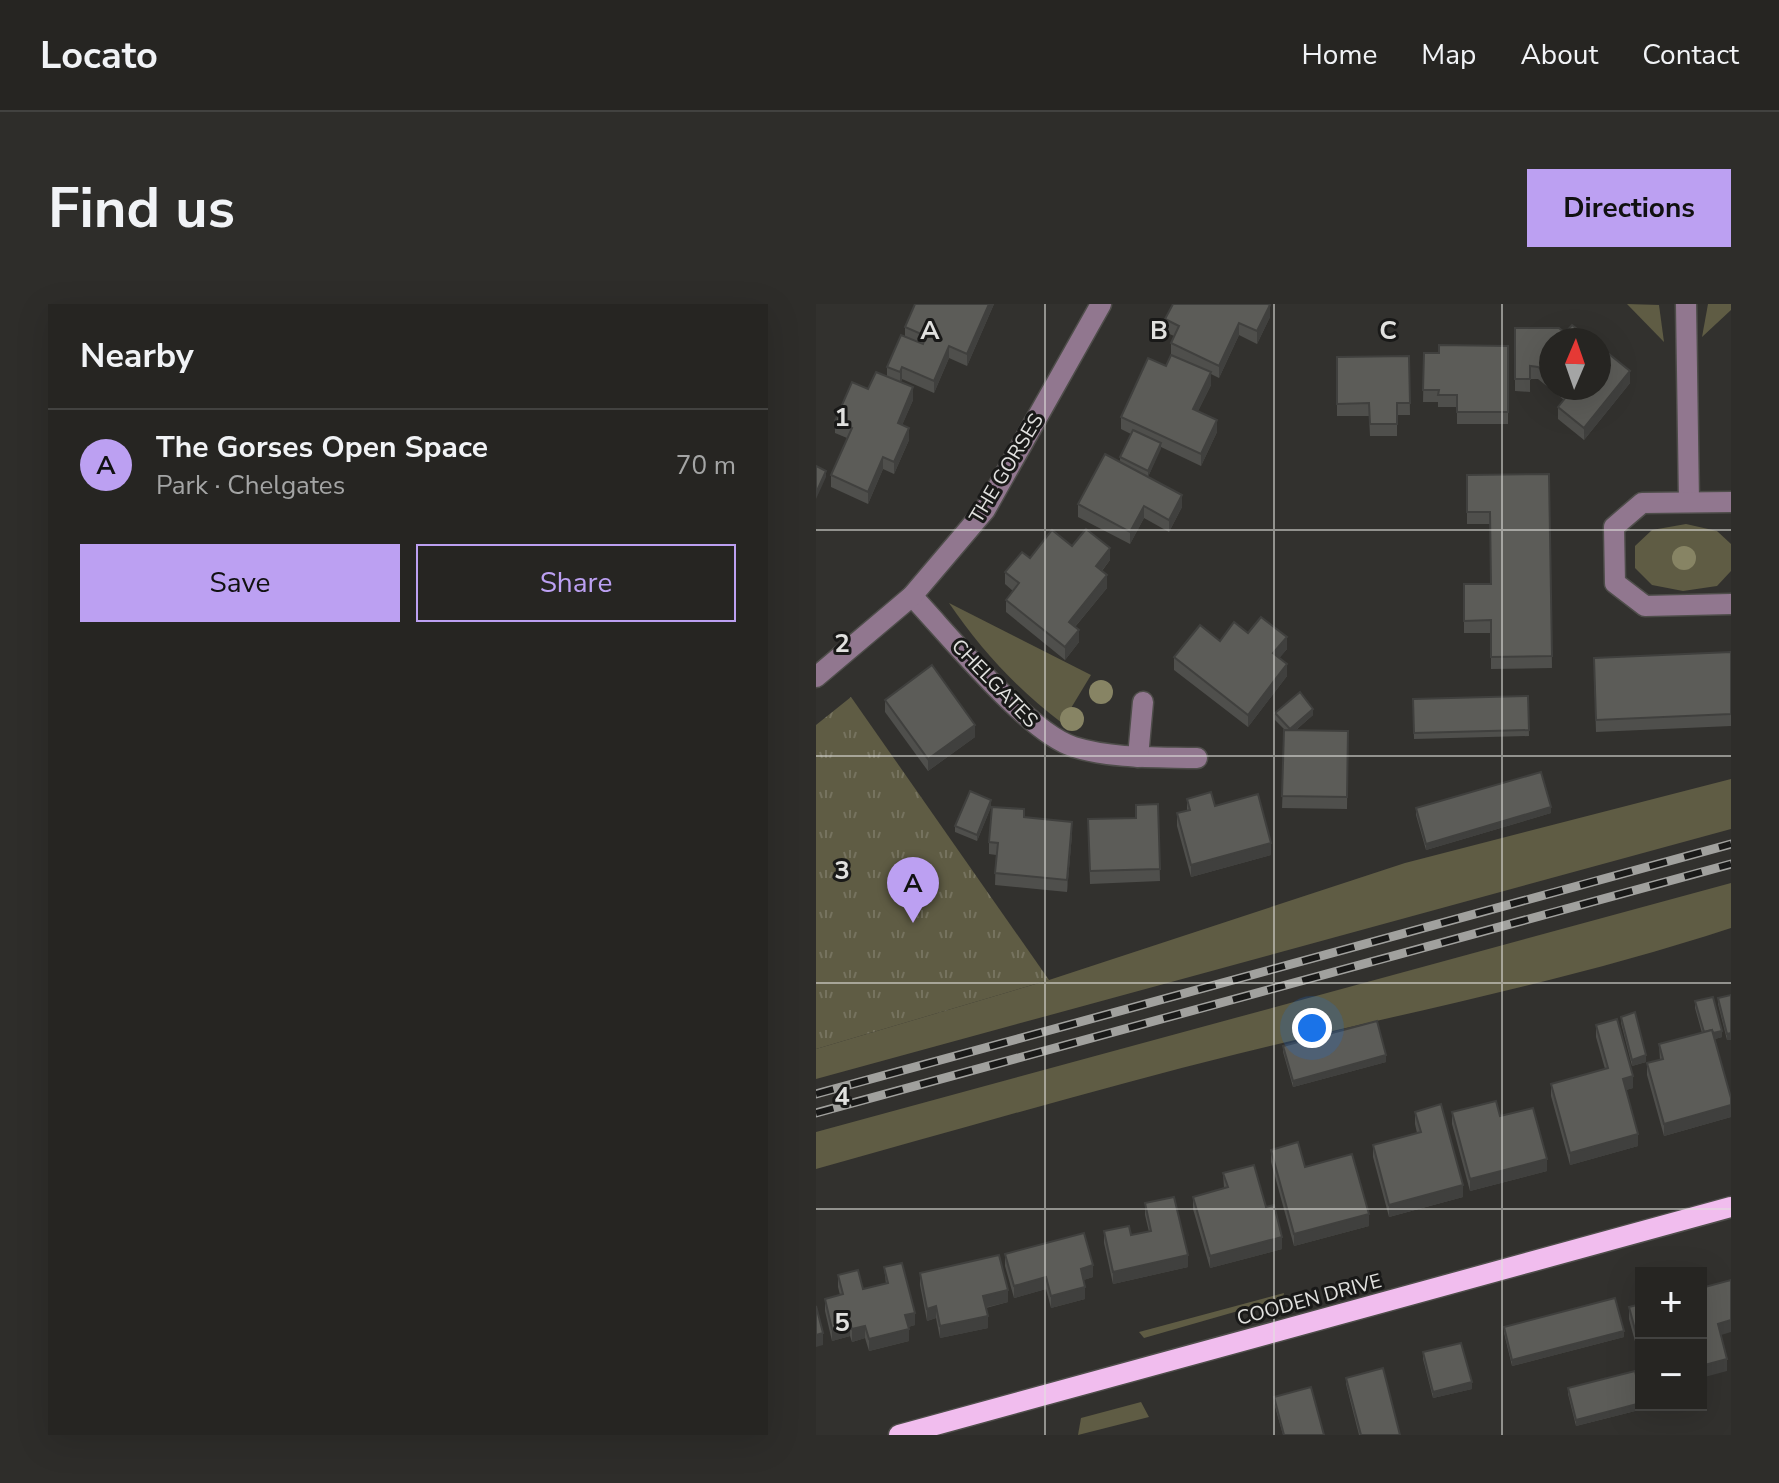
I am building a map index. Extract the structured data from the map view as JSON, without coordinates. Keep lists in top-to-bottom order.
{
  "streets": {
    "main road": ["COODEN DRIVE"],
    "street": ["THE GORSES", "CHELGATES"]
  },
  "crossings": [
    ["THE GORSES", "CHELGATES"]
  ],
  "north": "top",
  "page": {
    "header": "Locato",
    "nav": [
      "Home",
      "Map",
      "About",
      "Contact"
    ],
    "buttons": [
      "Directions",
      ["Save", "Share"]
    ],
    "title": "Find us",
    "heading": "Nearby",
    "list": [
      {
        "mark": "A",
        "name": "The Gorses Open Space",
        "note": "Park · Chelgates",
        "value": "70 m"
      }
    ],
    "pins": "A",
    "map_buttons": ["+", "−"]
  },
  "grid": {
    "columns": ["A", "B", "C"],
    "rows": [
      "1",
      "2",
      "3",
      "4",
      "5"
    ]
  }
}
